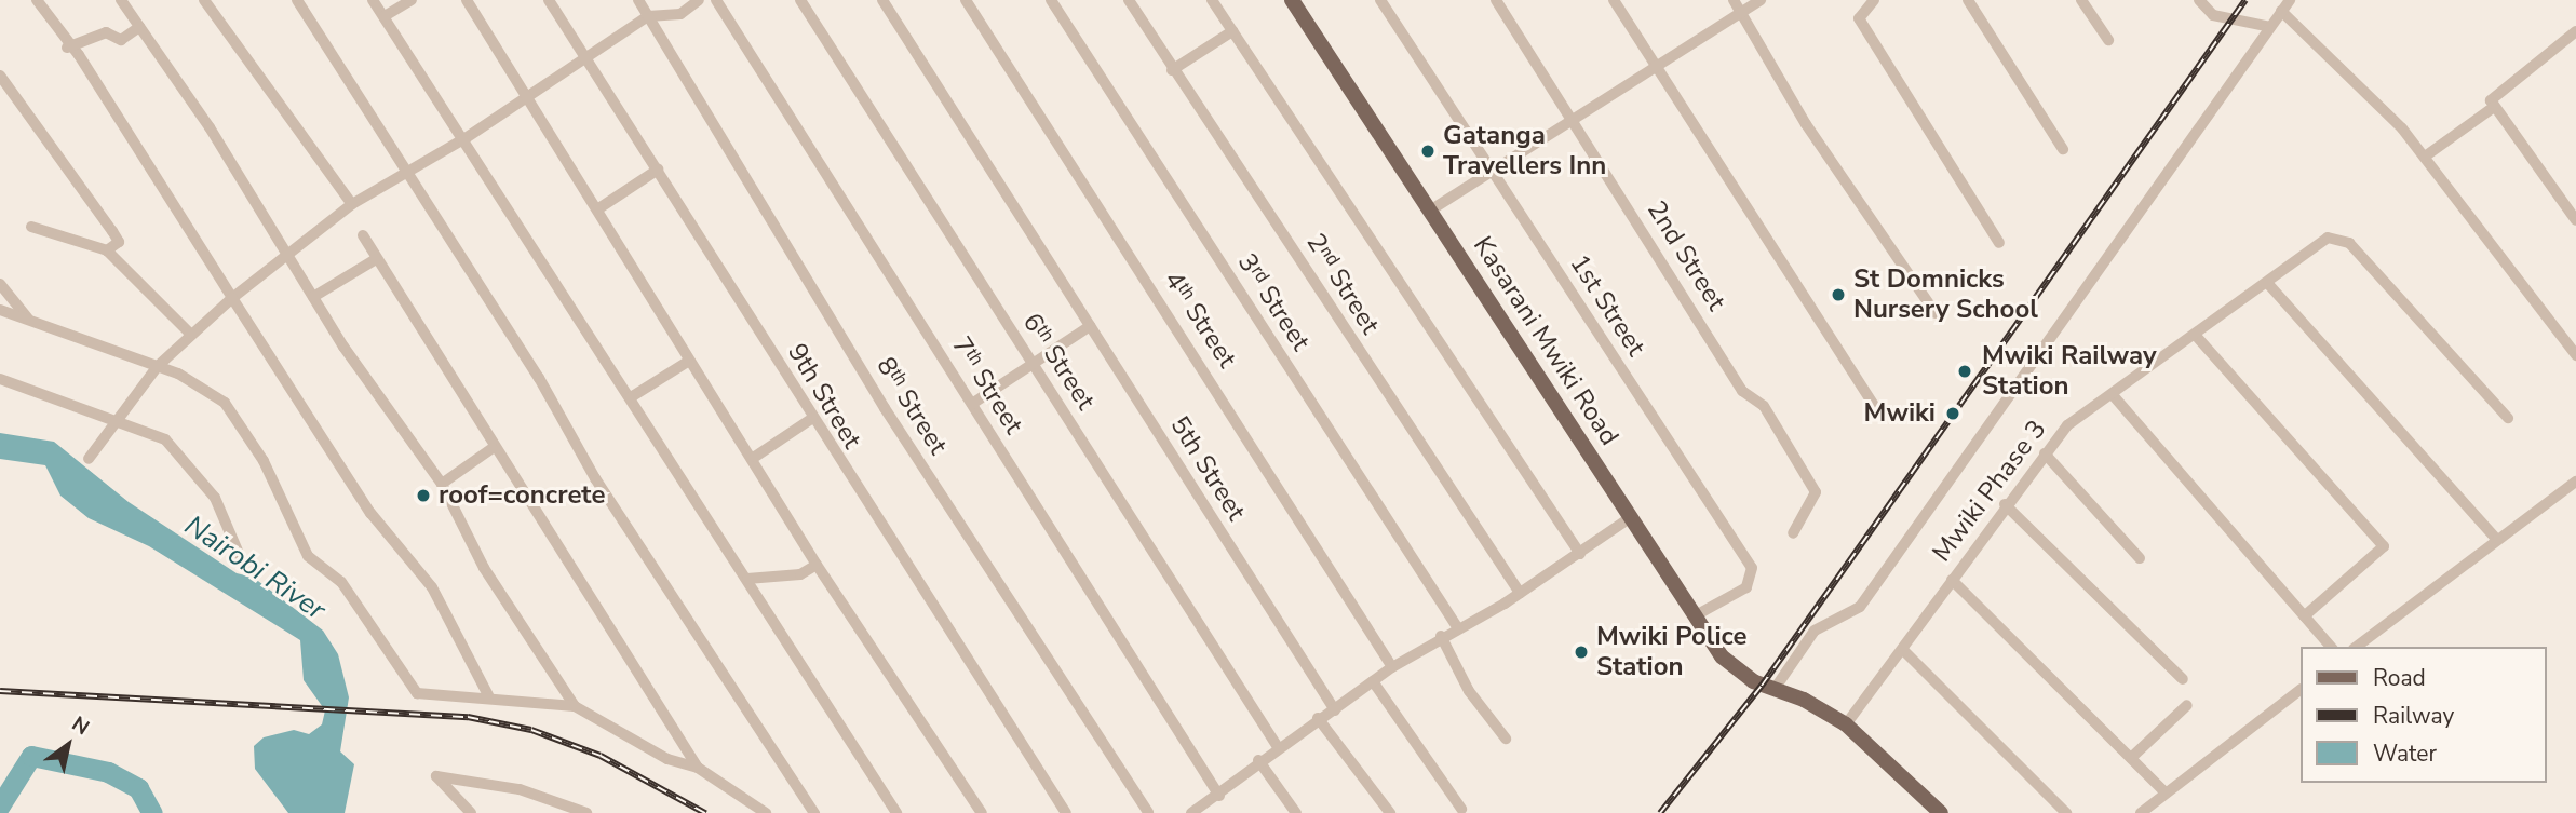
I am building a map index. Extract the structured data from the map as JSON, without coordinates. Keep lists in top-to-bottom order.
{
  "streets": {
    "main road": ["Kasarani Mwiki Road"],
    "street": [
      "2nd Street",
      "2ⁿᵈ Street",
      "3ʳᵈ Street",
      "1st Street",
      "4ᵗʰ Street",
      "6ᵗʰ Street",
      "7ᵗʰ Street",
      "9th Street",
      "8ᵗʰ Street",
      "5th Street",
      "Mwiki Phase 3"
    ]
  },
  "crossings": [
    ["1st Street", "Kasarani Mwiki Road"],
    ["Kasarani Mwiki Road", "Mwiki Phase 3"]
  ],
  "water": ["Nairobi River"],
  "places": [
    "Gatanga Travellers Inn",
    "St Domnicks Nursery School",
    "Mwiki Railway Station",
    "Mwiki",
    "roof=concrete",
    "Mwiki Police Station"
  ],
  "legend": ["Road", "Railway", "Water"],
  "north": "top right"
}
